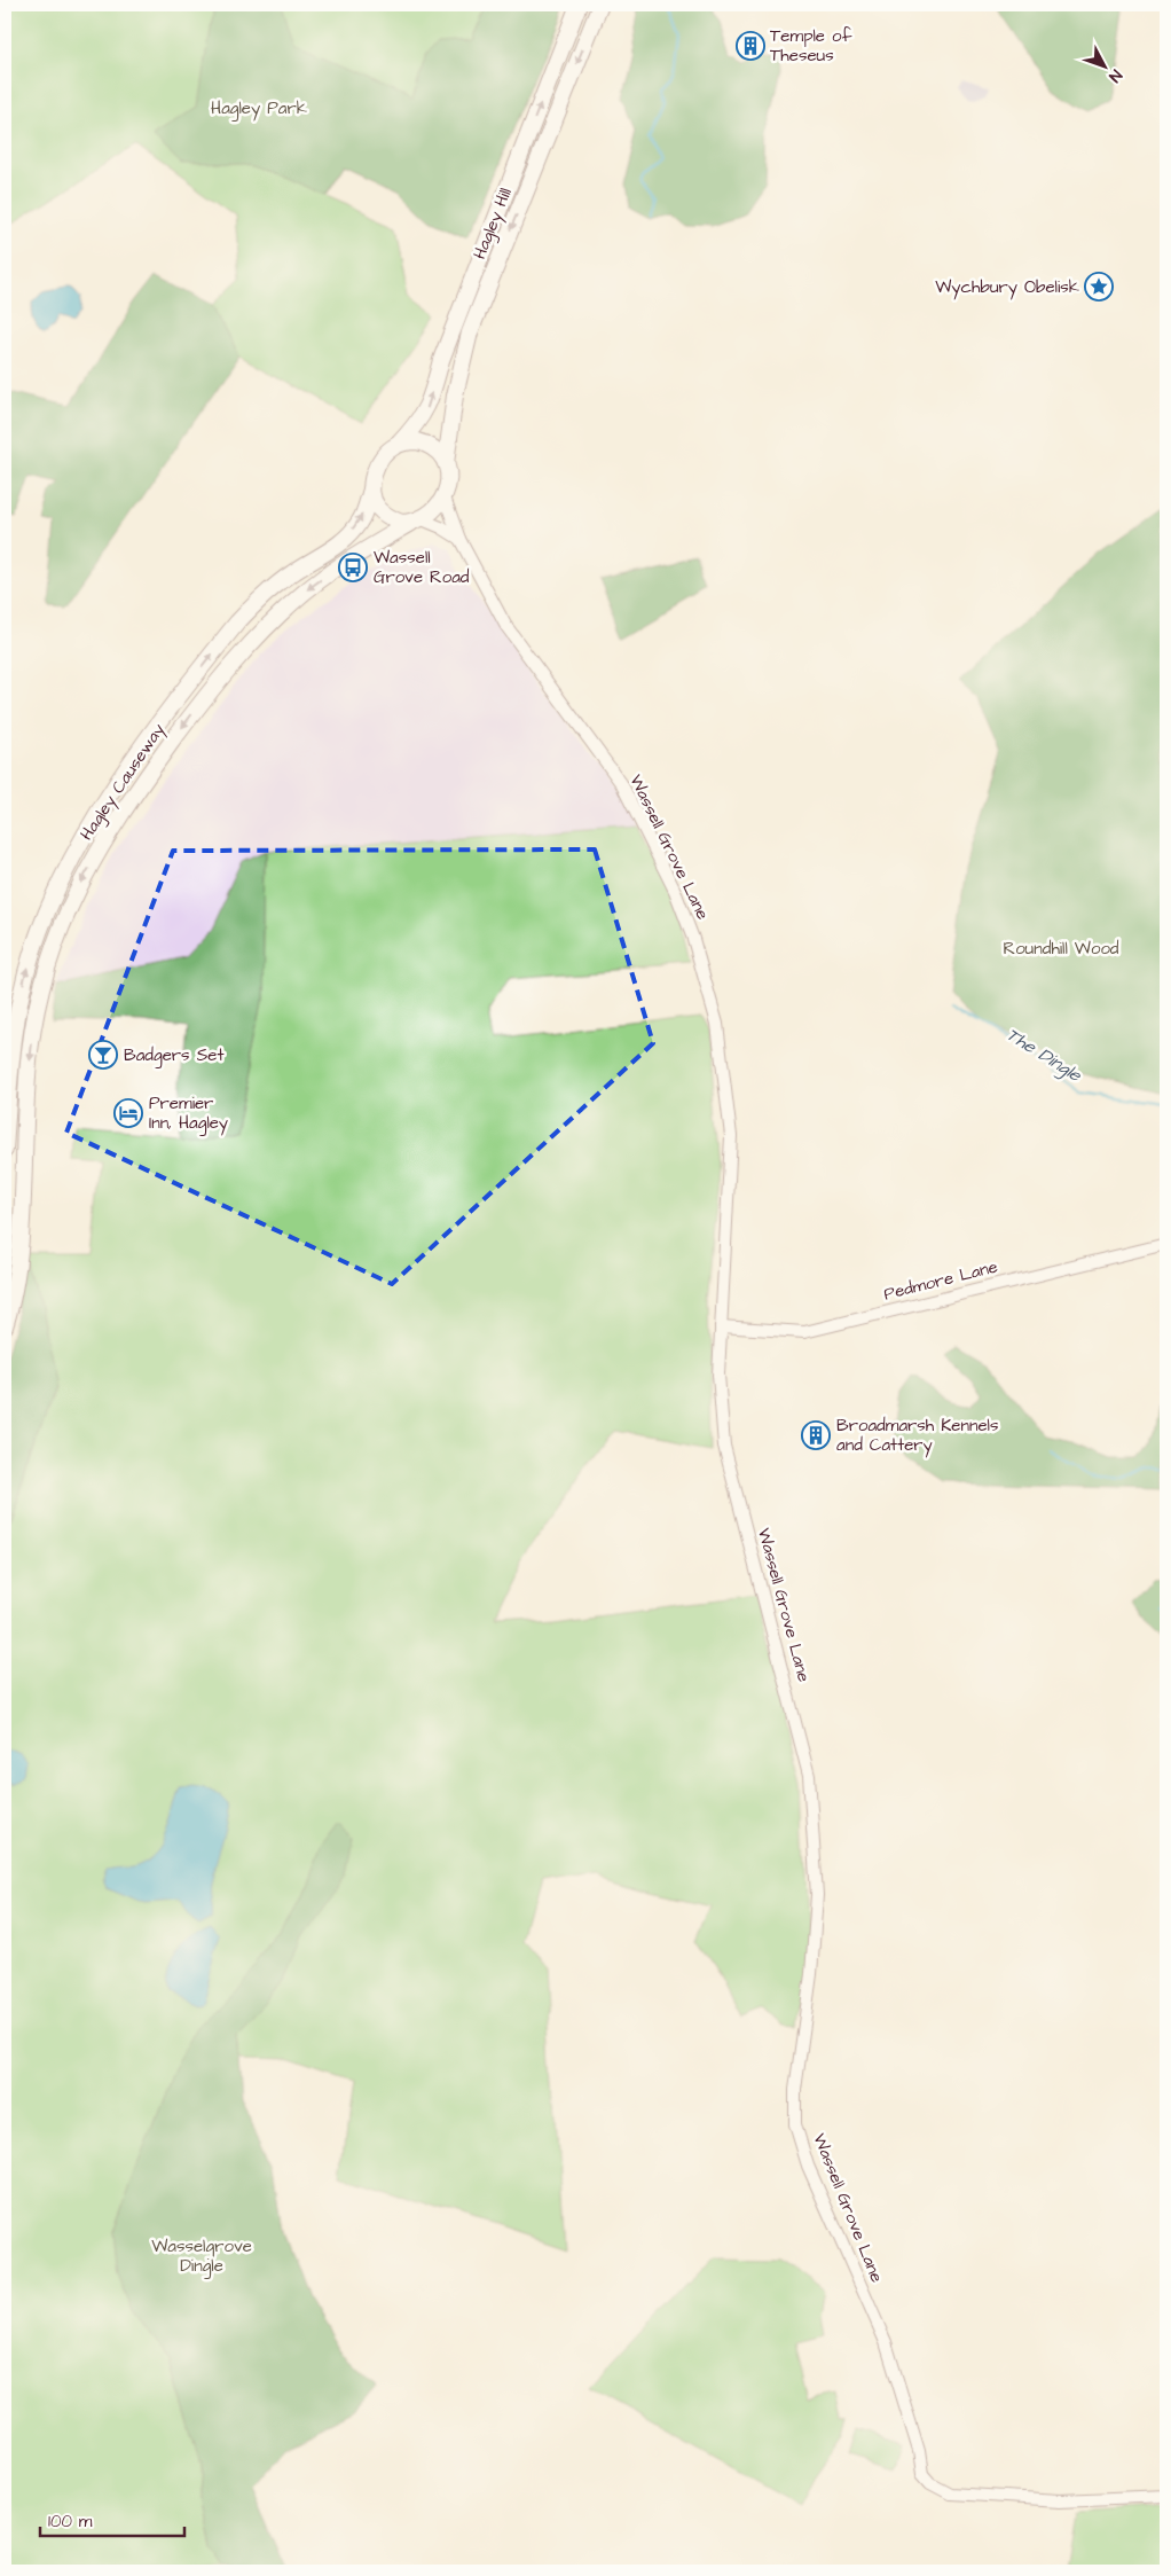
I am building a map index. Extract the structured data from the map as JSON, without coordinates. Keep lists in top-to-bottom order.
{
  "streets": {
    "highway": ["Hagley Hill", "Hagley Causeway"],
    "street": ["Wassell Grove Lane", "Pedmore Lane"]
  },
  "crossings": [
    ["Hagley Hill", "Hagley Causeway"],
    ["Hagley Hill", "Wassell Grove Lane"],
    ["Hagley Causeway", "Wassell Grove Lane"],
    ["Wassell Grove Lane", "Pedmore Lane"]
  ],
  "water": ["The Dingle"],
  "parks": ["Hagley Park", "Roundhill Wood", "Wasselgrove Dingle"],
  "places": {
    "building": ["Temple of Theseus", "Broadmarsh Kennels and Cattery"],
    "place": ["Wychbury Obelisk"],
    "bus stop": ["Wassell Grove Road"],
    "bar": ["Badgers Set"],
    "hotel": ["Premier Inn, Hagley"]
  },
  "scale_bar": "100 m",
  "north": "bottom right"
}
